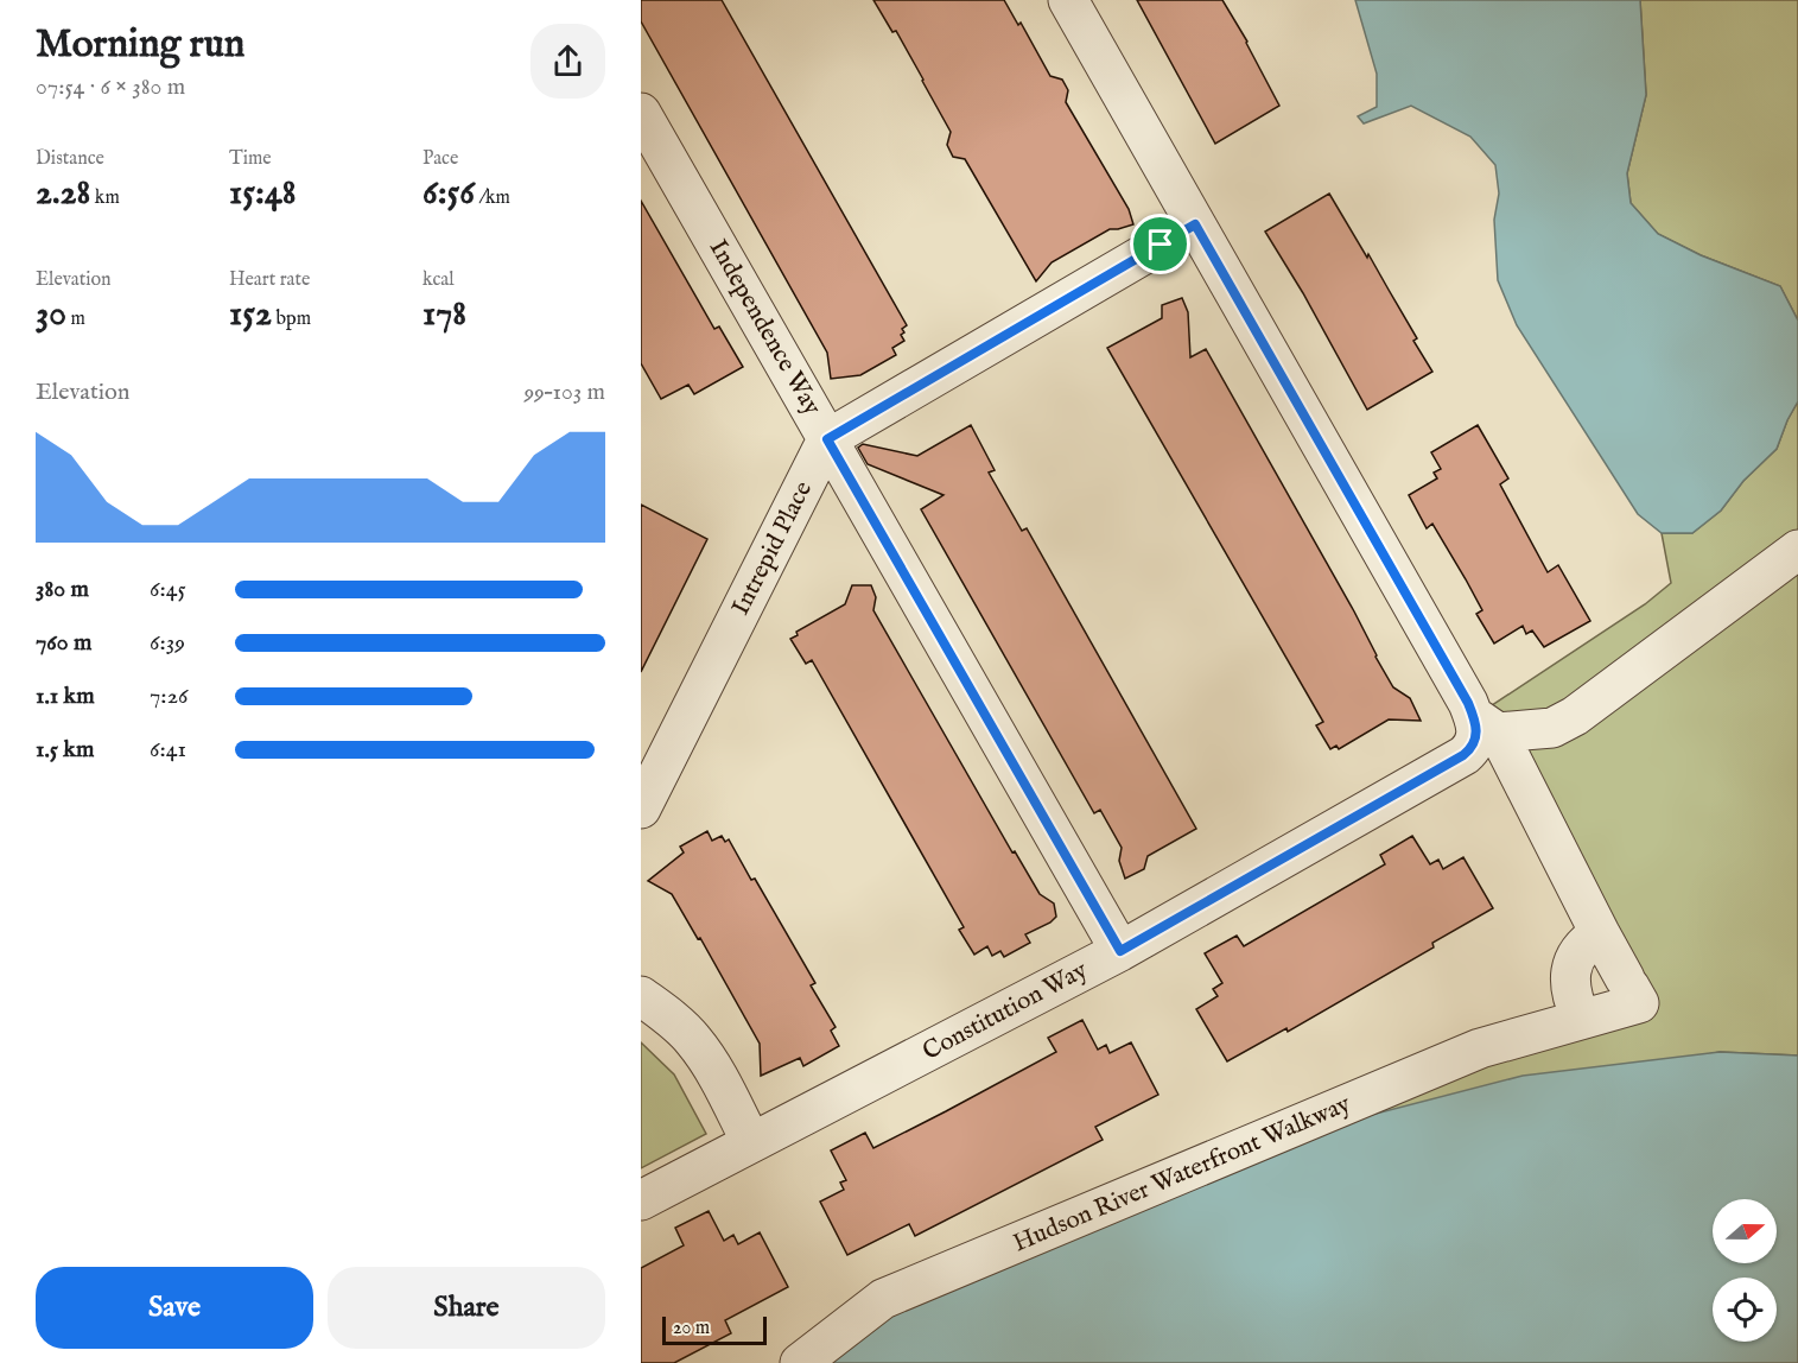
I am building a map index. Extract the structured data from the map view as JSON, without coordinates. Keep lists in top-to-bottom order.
{
  "streets": {
    "street": [
      "Independence Way",
      "Intrepid Place",
      "Constitution Way",
      "Hudson River Waterfront Walkway"
    ]
  },
  "crossings": [
    ["Independence Way", "Intrepid Place"],
    ["Independence Way", "Constitution Way"],
    ["Constitution Way", "Hudson River Waterfront Walkway"]
  ],
  "scale_bar": "20 m",
  "north": "right",
  "page": {
    "heading": ["Morning run", "07:54 · 6 × 380 m"],
    "stats": [
      ["Distance", "2.28 km"],
      ["Time", "15:48"],
      ["Pace", "6:56 /km"],
      ["Elevation", "30 m"],
      ["Heart rate", "152 bpm"],
      ["kcal", "178"]
    ],
    "chart": ["Elevation", "99–103 m"],
    "list": [
      {
        "name": "380 m",
        "note": "6:45"
      },
      {
        "name": "760 m",
        "note": "6:39"
      },
      {
        "name": "1.1 km",
        "note": "7:26"
      },
      {
        "name": "1.5 km",
        "note": "6:41"
      }
    ],
    "buttons": ["Save", "Share"],
    "scale": "20 m"
  }
}
